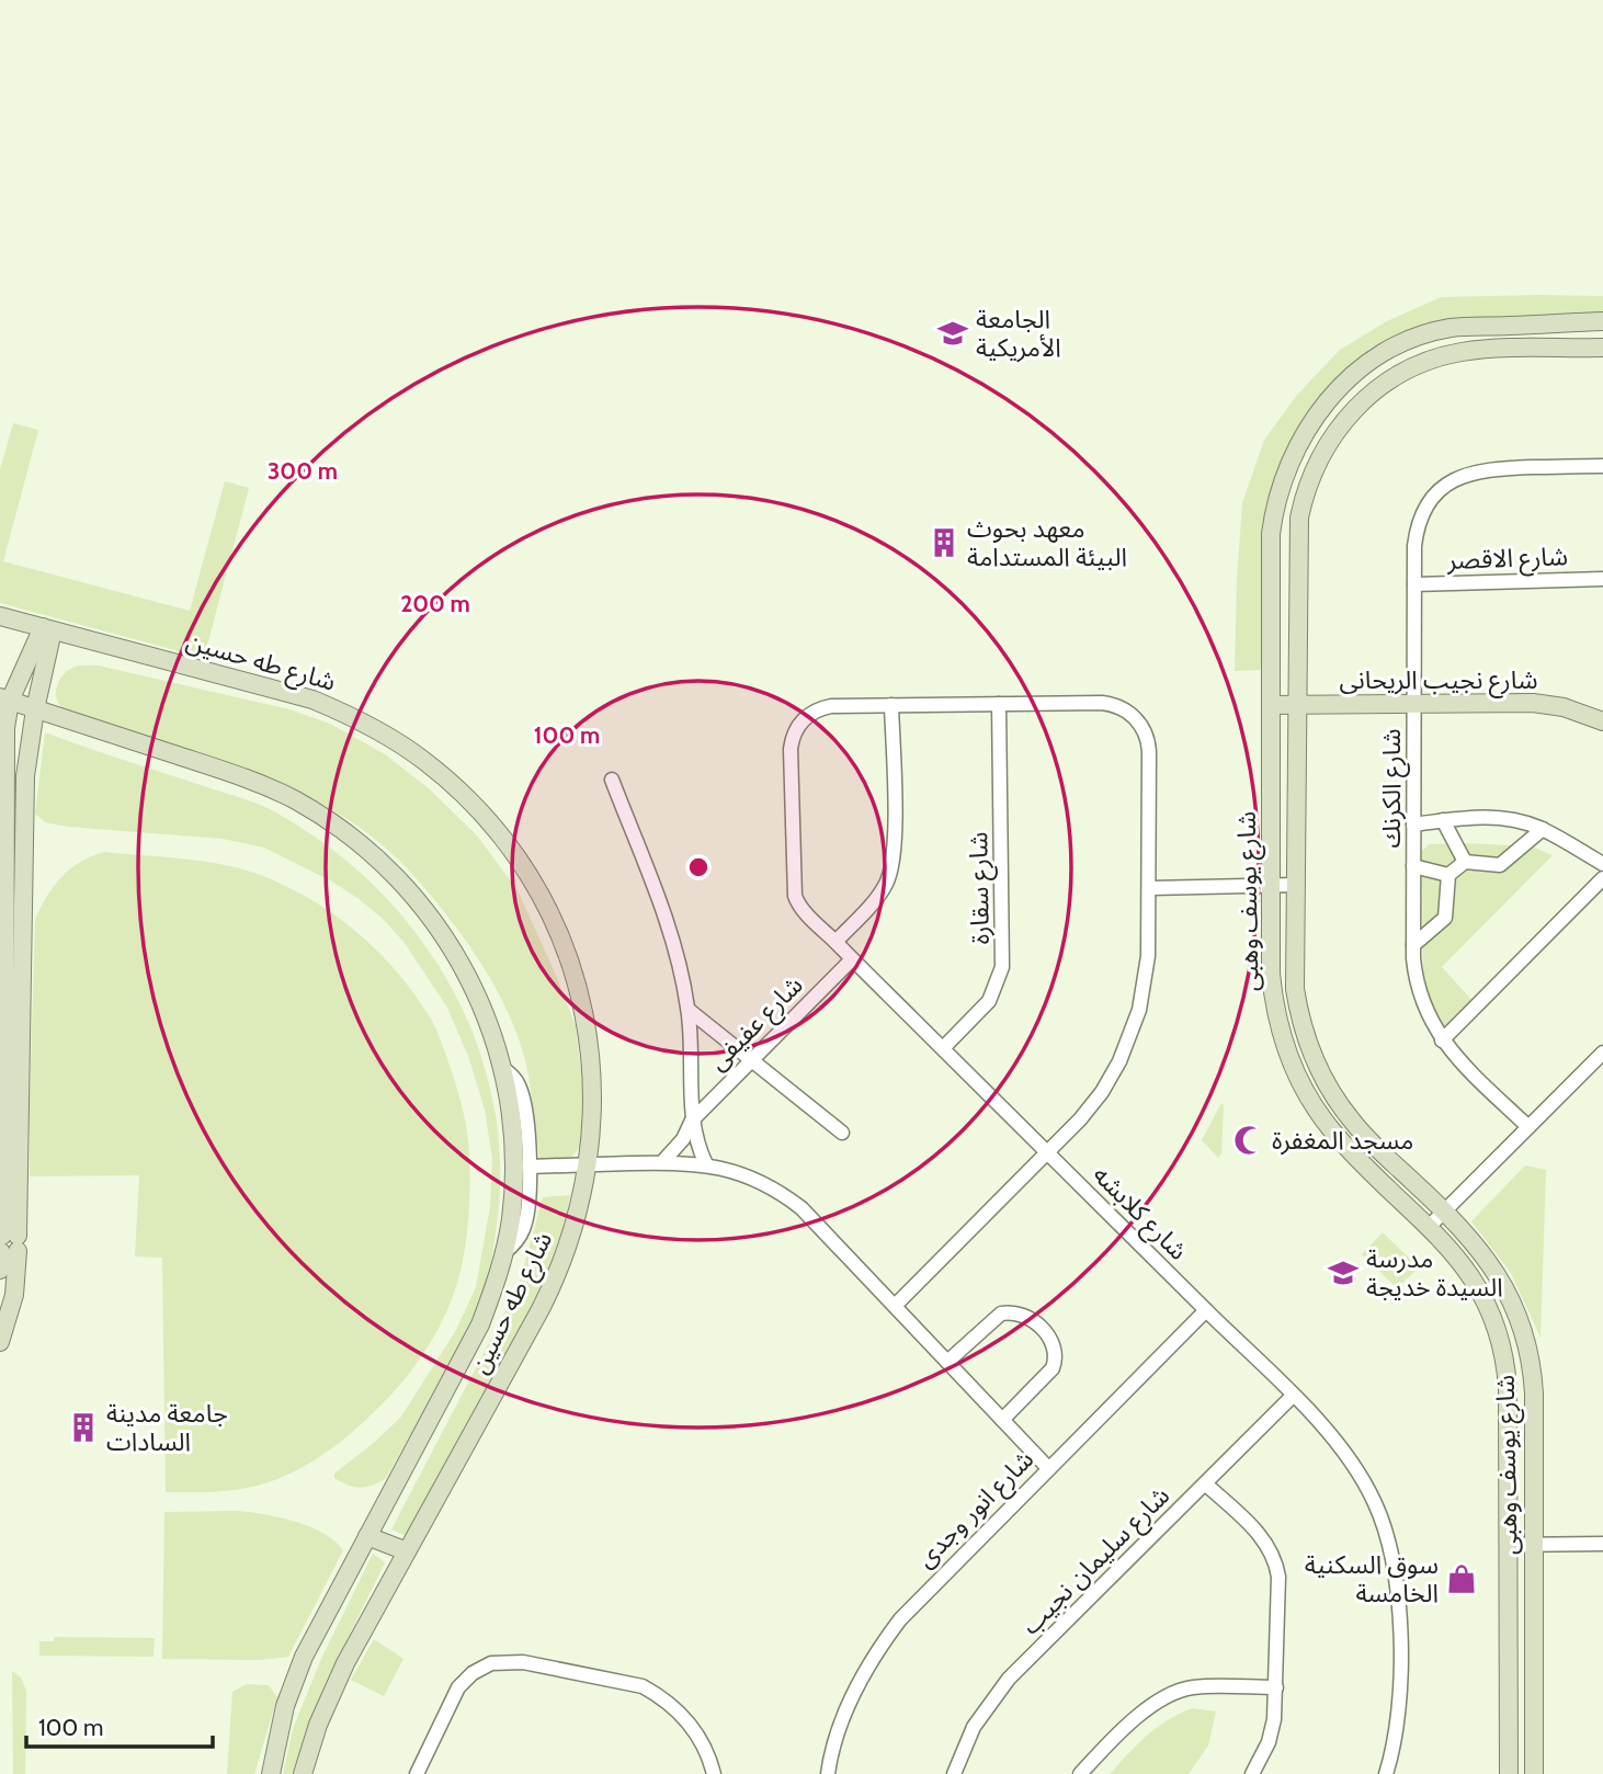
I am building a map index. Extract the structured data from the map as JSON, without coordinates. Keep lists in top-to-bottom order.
{
  "streets": {
    "street": [
      "شارع الاقصر",
      "شارع طه حسين",
      "شارع نجيب الريحانى",
      "شارع الكرنك",
      "شارع سقارة",
      "شارع يوسف وهبى",
      "شارع عفيفى",
      "شارع كلابشه",
      "شارع انور وجدى",
      "شارع سليمان نجيب"
    ]
  },
  "crossings": [
    ["شارع الاقصر", "شارع الكرنك"],
    ["شارع نجيب الريحانى", "شارع الكرنك"],
    ["شارع نجيب الريحانى", "شارع يوسف وهبى"],
    ["شارع سقارة", "شارع كلابشه"],
    ["شارع عفيفى", "شارع كلابشه"],
    ["شارع كلابشه", "شارع انور وجدى"],
    ["شارع كلابشه", "شارع سليمان نجيب"]
  ],
  "places": {
    "school or university": ["الجامعة الأمريكية", "مدرسة السيدة خديجة"],
    "building": ["معهد بحوث البيئة المستدامة", "جامعة مدينة السادات"],
    "mosque": ["مسجد المغفرة"],
    "shop": ["سوق السكنية الخامسة"]
  },
  "scale_bar": "100 m",
  "rings": ["300 m", "200 m", "100 m"]
}
